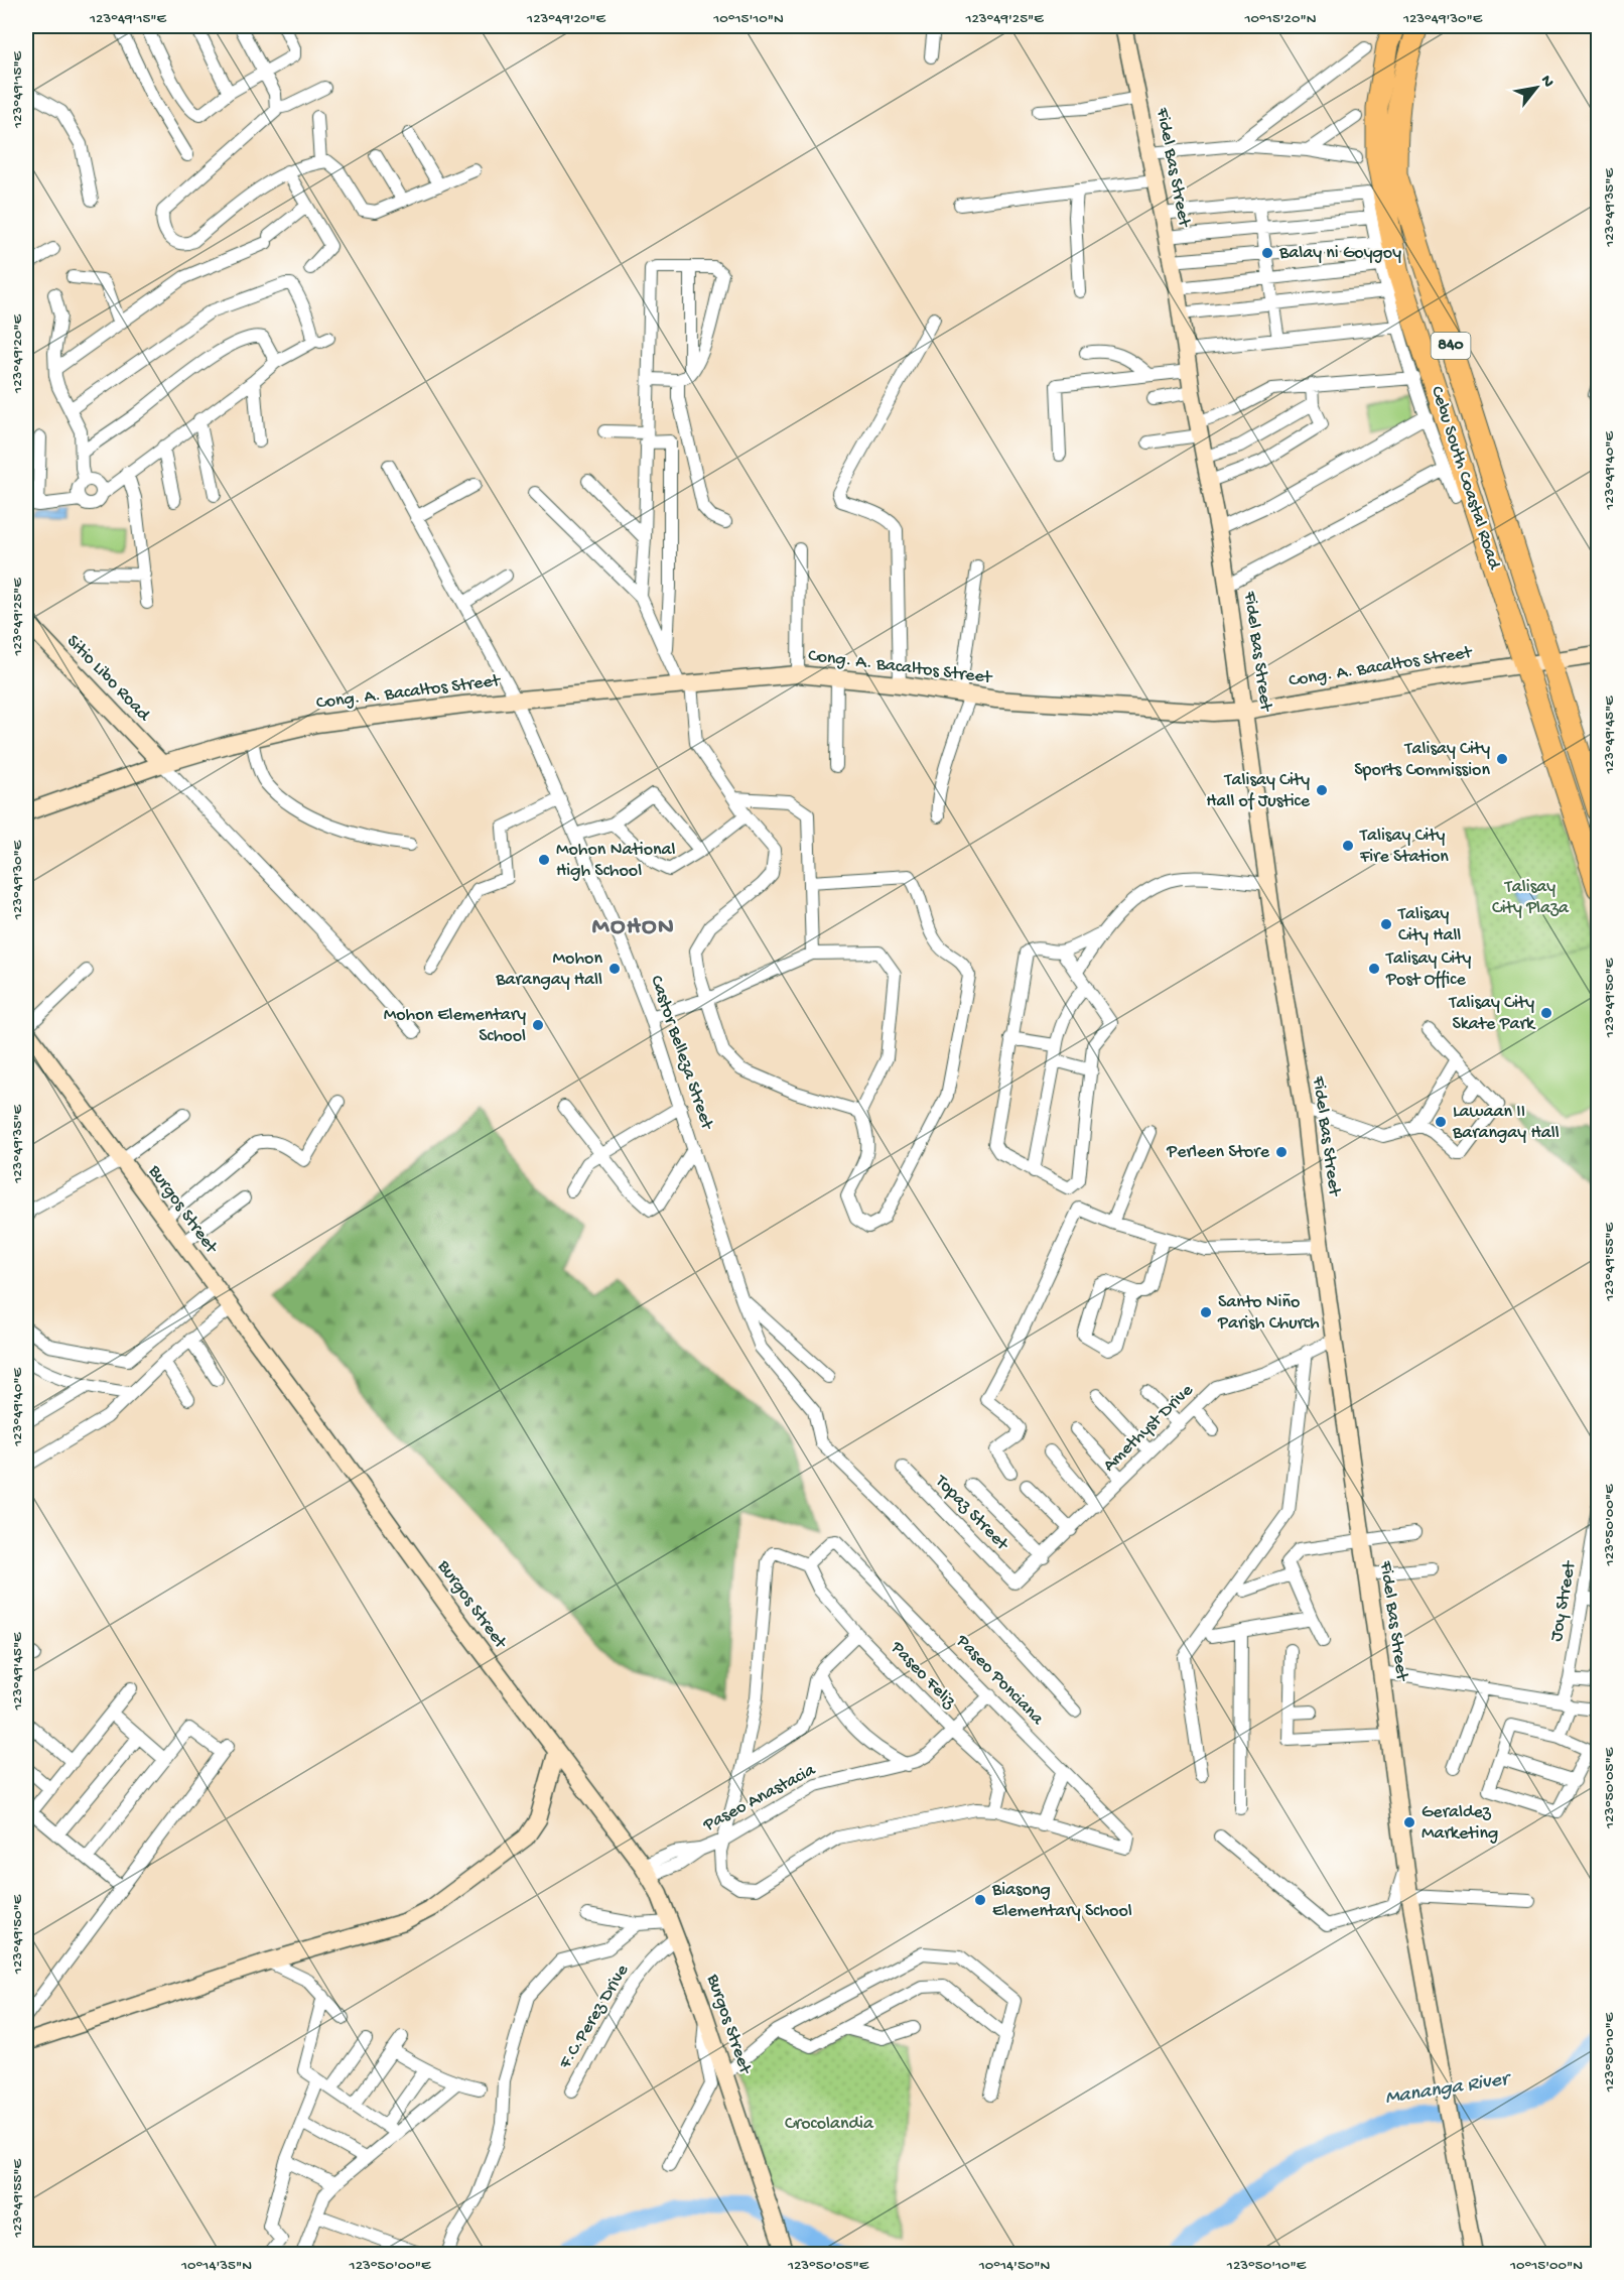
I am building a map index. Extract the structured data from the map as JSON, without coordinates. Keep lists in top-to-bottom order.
{
  "streets": {
    "highway": ["840", "Cebu South Coastal Road"],
    "street": [
      "Fidel Bas Street",
      "Cong. A. Bacaltos Street",
      "Sitio Libo Road",
      "Castor Belleza Street",
      "Burgos Street",
      "Amethyst Drive",
      "Topaz Street",
      "Joy Street",
      "Paseo Feliz",
      "Paseo Ponciana",
      "Paseo Anastacia",
      "F.C.Perez Drive"
    ]
  },
  "crossings": [
    ["Fidel Bas Street", "Cong. A. Bacaltos Street"],
    ["Fidel Bas Street", "Amethyst Drive"],
    ["Cebu South Coastal Road", "Cong. A. Bacaltos Street"],
    ["Cong. A. Bacaltos Street", "Sitio Libo Road"],
    ["Cong. A. Bacaltos Street", "Castor Belleza Street"],
    ["Burgos Street", "Paseo Anastacia"],
    ["Burgos Street", "F.C.Perez Drive"],
    ["Amethyst Drive", "Topaz Street"],
    ["Paseo Feliz", "Paseo Ponciana"],
    ["Paseo Feliz", "Paseo Anastacia"],
    ["Paseo Ponciana", "Paseo Anastacia"]
  ],
  "districts": ["MOHON"],
  "water": ["Mananga River"],
  "parks": ["Talisay City Plaza", "Crocolandia"],
  "places": [
    "Balay ni Goygoy",
    "Talisay City Sports Commission",
    "Talisay City Hall of Justice",
    "Talisay City Fire Station",
    "Mohon National High School",
    "Talisay City Hall",
    "Mohon Barangay Hall",
    "Talisay City Post Office",
    "Talisay City Skate Park",
    "Mohon Elementary School",
    "Lawaan II Barangay Hall",
    "Perleen Store",
    "Santo Niño Parish Church",
    "Geraldez Marketing",
    "Biasong Elementary School"
  ],
  "north": "top right",
  "coordinates": [
    "123°49'15\"E",
    "123°49'20\"E",
    "10°15'10\"N",
    "123°49'25\"E",
    "10°15'20\"N",
    "123°49'30\"E",
    "123°49'35\"E",
    "123°49'40\"E",
    "123°49'45\"E",
    "123°49'50\"E",
    "123°49'55\"E",
    "123°50'00\"E",
    "123°50'05\"E",
    "123°50'10\"E",
    "10°14'35\"N",
    "10°14'50\"N",
    "10°15'00\"N"
  ]
}
